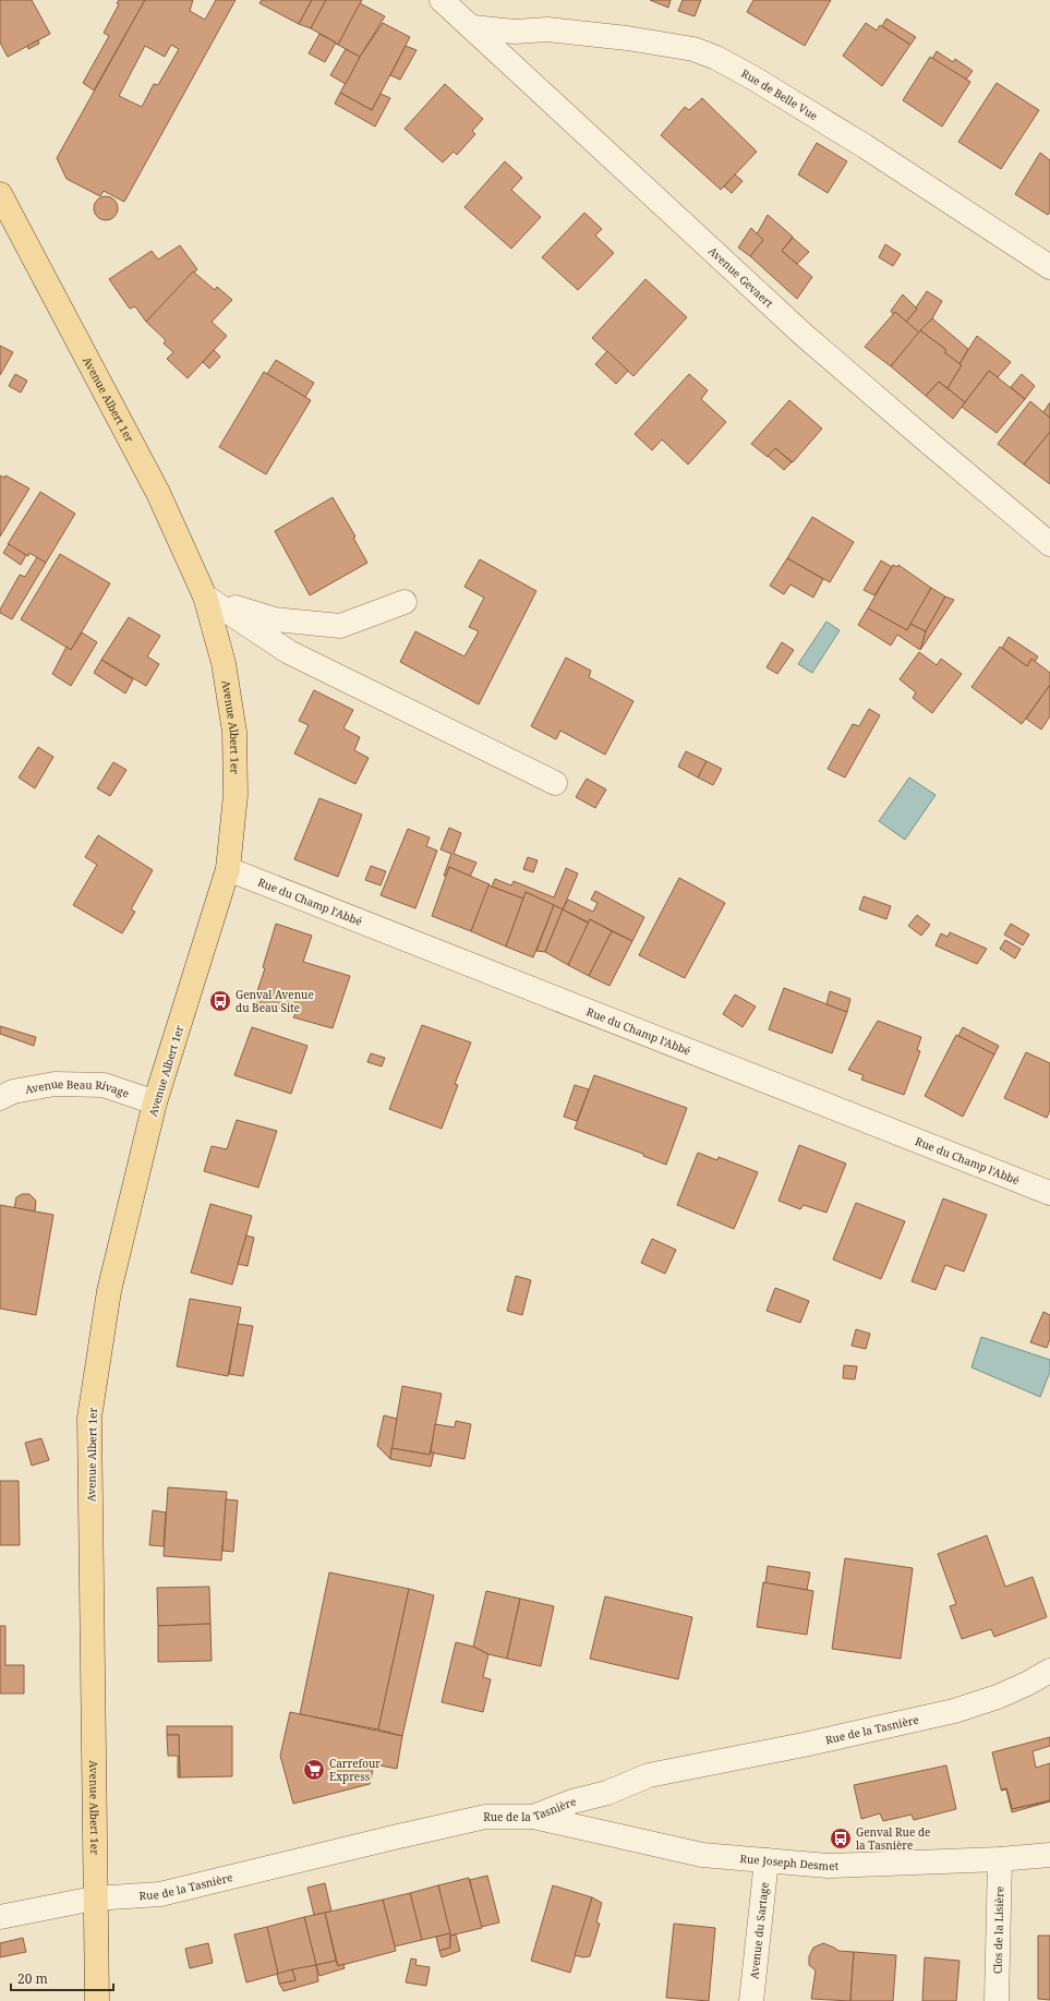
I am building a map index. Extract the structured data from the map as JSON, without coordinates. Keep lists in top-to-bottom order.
{
  "streets": {
    "main road": ["Avenue Albert 1er"],
    "street": [
      "Rue de Belle Vue",
      "Avenue Gevaert",
      "Rue du Champ l'Abbé",
      "Avenue Beau Rivage",
      "Rue de la Tasnière",
      "Rue Joseph Desmet",
      "Avenue du Sartage",
      "Clos de la Lisière"
    ]
  },
  "crossings": [
    ["Rue de Belle Vue", "Avenue Gevaert"],
    ["Avenue Albert 1er", "Rue du Champ l'Abbé"],
    ["Avenue Albert 1er", "Avenue Beau Rivage"],
    ["Avenue Albert 1er", "Rue de la Tasnière"],
    ["Rue de la Tasnière", "Rue Joseph Desmet"],
    ["Rue Joseph Desmet", "Avenue du Sartage"],
    ["Rue Joseph Desmet", "Clos de la Lisière"]
  ],
  "places": {
    "bus stop": ["Genval Avenue du Beau Site", "Genval Rue de la Tasnière"],
    "supermarket": ["Carrefour Express"]
  },
  "scale_bar": "20 m"
}
